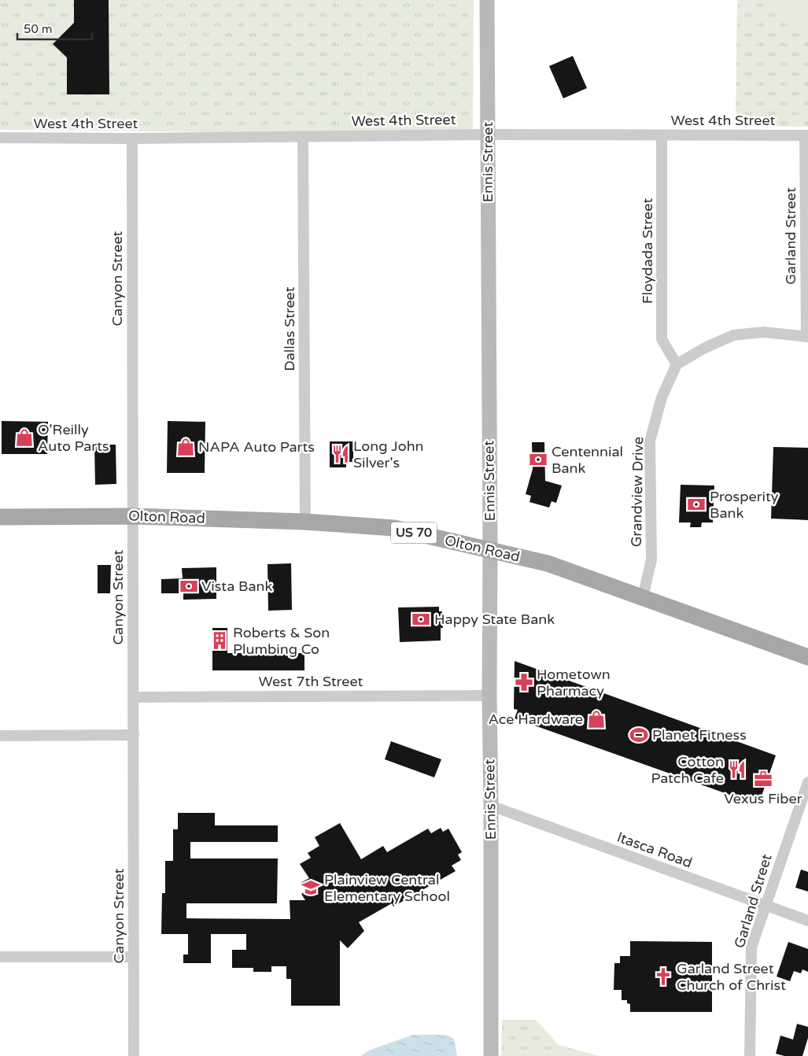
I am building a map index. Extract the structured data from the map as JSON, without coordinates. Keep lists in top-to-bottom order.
{
  "streets": {
    "main road": ["Ennis Street", "Olton Road", "US 70"],
    "street": [
      "West 4th Street",
      "Garland Street",
      "Floydada Street",
      "Canyon Street",
      "Dallas Street",
      "Grandview Drive",
      "West 7th Street",
      "Itasca Road"
    ]
  },
  "crossings": [
    ["West 4th Street", "Ennis Street"],
    ["West 4th Street", "Garland Street"],
    ["West 4th Street", "Floydada Street"],
    ["West 4th Street", "Canyon Street"],
    ["West 4th Street", "Dallas Street"],
    ["Ennis Street", "Olton Road"],
    ["Ennis Street", "West 7th Street"],
    ["Ennis Street", "Itasca Road"],
    ["Garland Street", "Itasca Road"],
    ["Floydada Street", "Grandview Drive"],
    ["Canyon Street", "Olton Road"],
    ["Canyon Street", "West 7th Street"],
    ["Dallas Street", "Olton Road"],
    ["Grandview Drive", "Olton Road"]
  ],
  "places": {
    "shop": ["O'Reilly Auto Parts", "NAPA Auto Parts", "Ace Hardware"],
    "restaurant": ["Long John Silver's", "Cotton Patch Cafe"],
    "bank": [
      "Centennial Bank",
      "Prosperity Bank",
      "Vista Bank",
      "Happy State Bank"
    ],
    "building": ["Roberts & Son Plumbing Co"],
    "pharmacy": ["Hometown Pharmacy"],
    "sports": ["Planet Fitness"],
    "office": ["Vexus Fiber"],
    "school or university": ["Plainview Central Elementary School"],
    "church": ["Garland Street Church of Christ"]
  },
  "scale_bar": "50 m"
}
